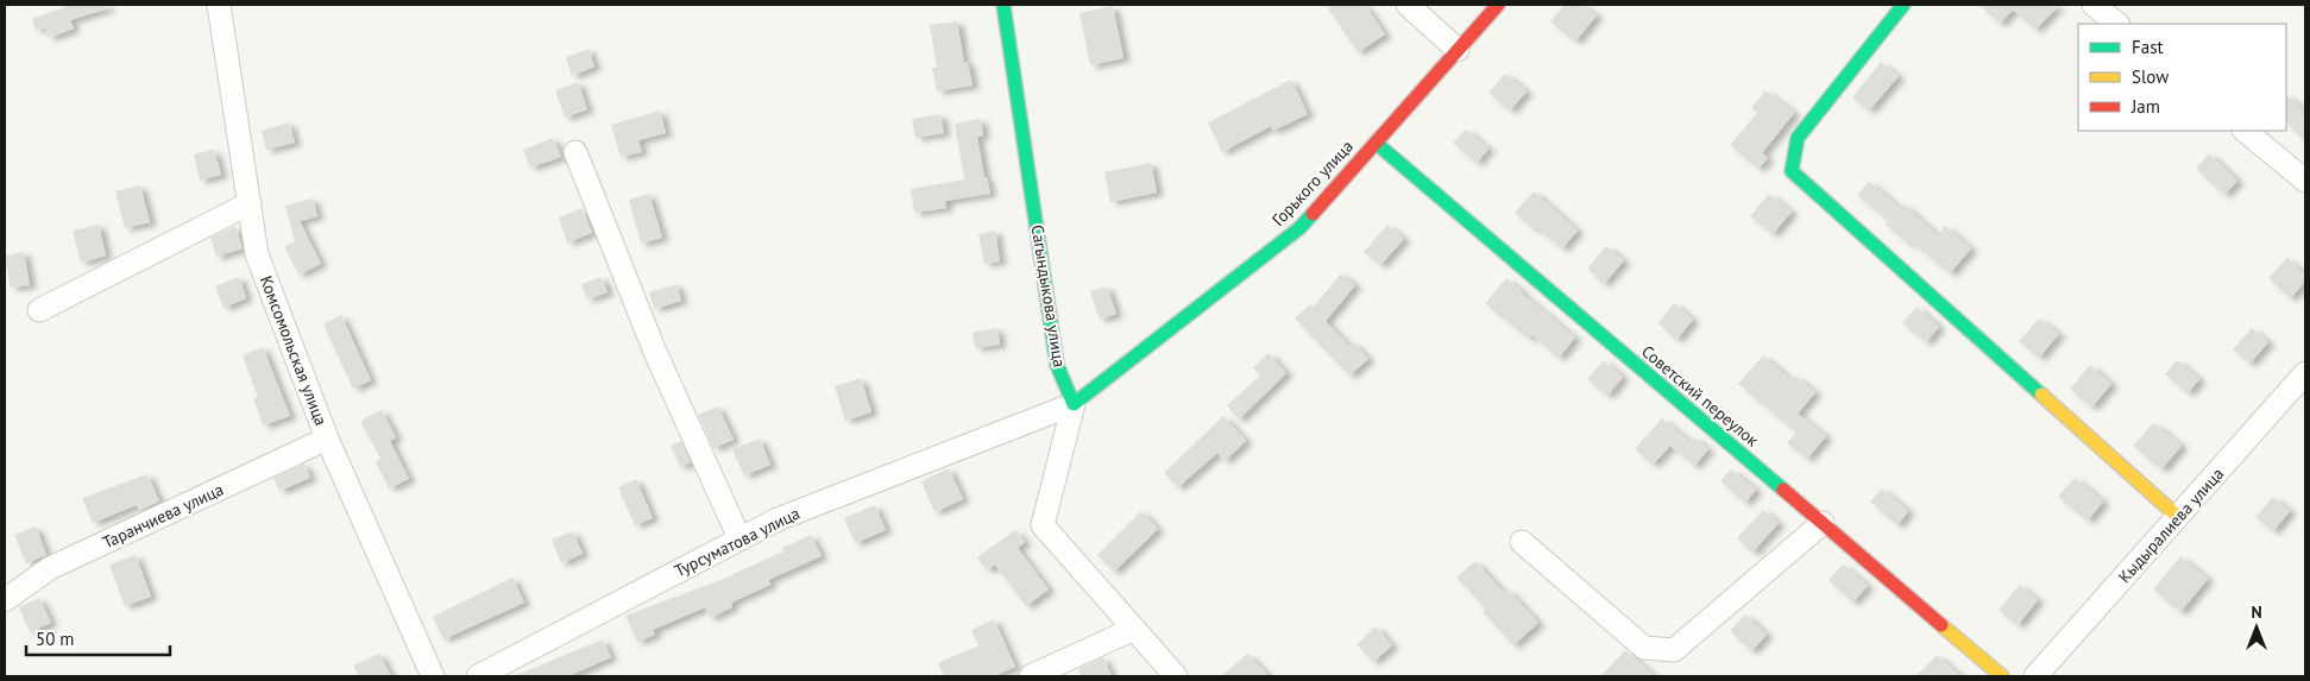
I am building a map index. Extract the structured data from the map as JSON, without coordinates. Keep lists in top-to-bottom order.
{
  "streets": {
    "street": [
      "Горького улица",
      "Сагындыкова улица",
      "Комсомольская улица",
      "Советский переулок",
      "Таранчиева улица",
      "Кыдыралиева улица",
      "Турсуматова улица"
    ]
  },
  "crossings": [
    ["Горького улица", "Сагындыкова улица"],
    ["Горького улица", "Советский переулок"],
    ["Горького улица", "Турсуматова улица"],
    ["Сагындыкова улица", "Турсуматова улица"],
    ["Комсомольская улица", "Таранчиева улица"]
  ],
  "legend": ["Fast", "Slow", "Jam"],
  "scale_bar": "50 m",
  "north": "top"
}
